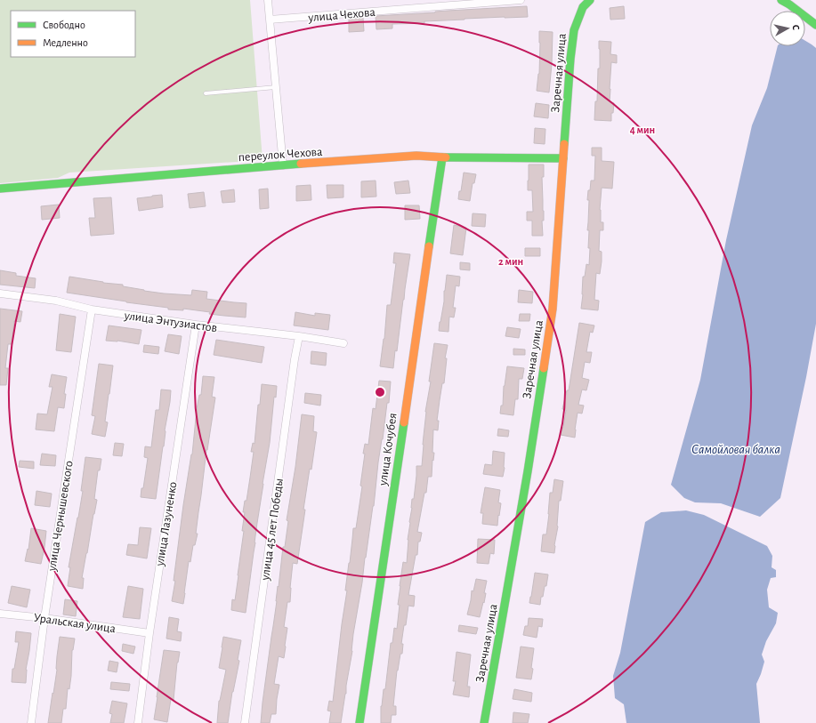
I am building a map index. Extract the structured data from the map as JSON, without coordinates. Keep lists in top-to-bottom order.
{
  "streets": {
    "street": [
      "улица Чехова",
      "Заречная улица",
      "переулок Чехова",
      "улица Энтузиастов",
      "улица Кочубея",
      "улица Чернышевского",
      "улица Лазуненко",
      "улица 45 лет Победы",
      "Уральская улица"
    ]
  },
  "crossings": [
    ["Заречная улица", "переулок Чехова"],
    ["переулок Чехова", "улица Кочубея"],
    ["улица Энтузиастов", "улица Чернышевского"],
    ["улица Энтузиастов", "улица Лазуненко"],
    ["улица Энтузиастов", "улица 45 лет Победы"],
    ["улица Чернышевского", "Уральская улица"],
    ["улица Лазуненко", "Уральская улица"]
  ],
  "water": ["Самойловая балка"],
  "legend": ["Свободно", "Медленно"],
  "north": "right",
  "rings": ["4 мин", "2 мин"]
}
